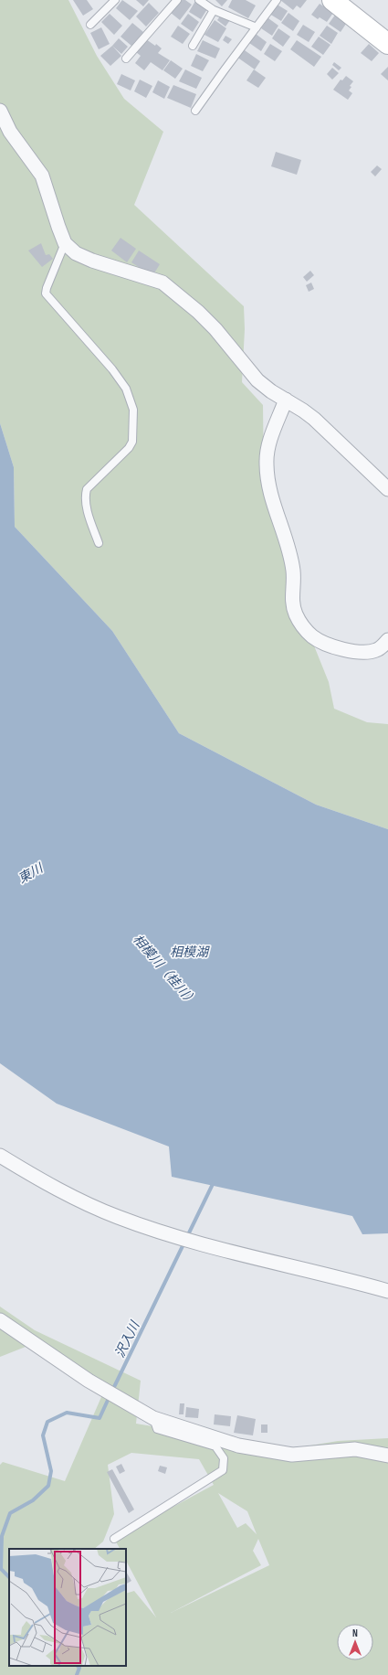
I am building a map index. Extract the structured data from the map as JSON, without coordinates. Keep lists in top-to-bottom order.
{
  "water": [
    "東川",
    "相模湖",
    "相模川（桂川）",
    "沢入川"
  ],
  "north": "top"
}
